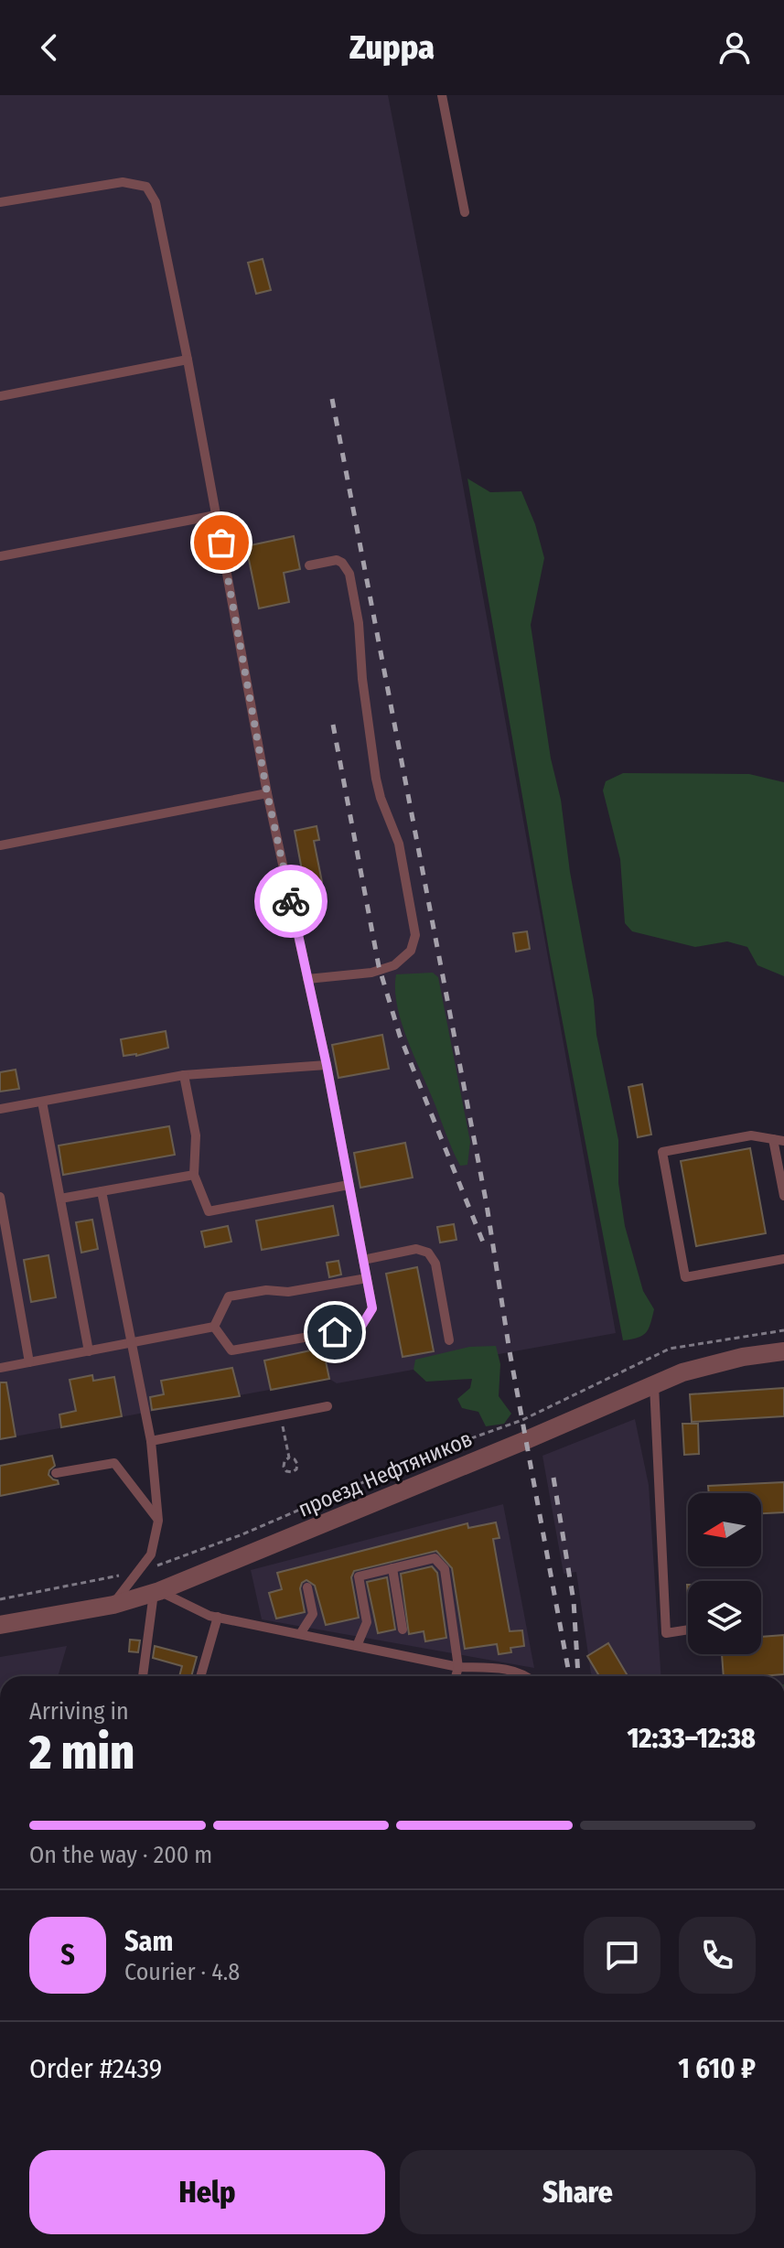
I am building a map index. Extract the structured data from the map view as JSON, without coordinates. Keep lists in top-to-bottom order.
{
  "streets": {
    "street": ["проезд Нефтяников"]
  },
  "north": "left",
  "page": {
    "header": "Zuppa",
    "heading": ["2 min", "Arriving in", "12:33–12:38"],
    "panel": [
      "Sam",
      "Courier · 4.8",
      "Order #2439",
      "1 610 ₽"
    ],
    "bar": "On the way · 200 m",
    "round": "S",
    "buttons": ["Help", "Share"]
  }
}
